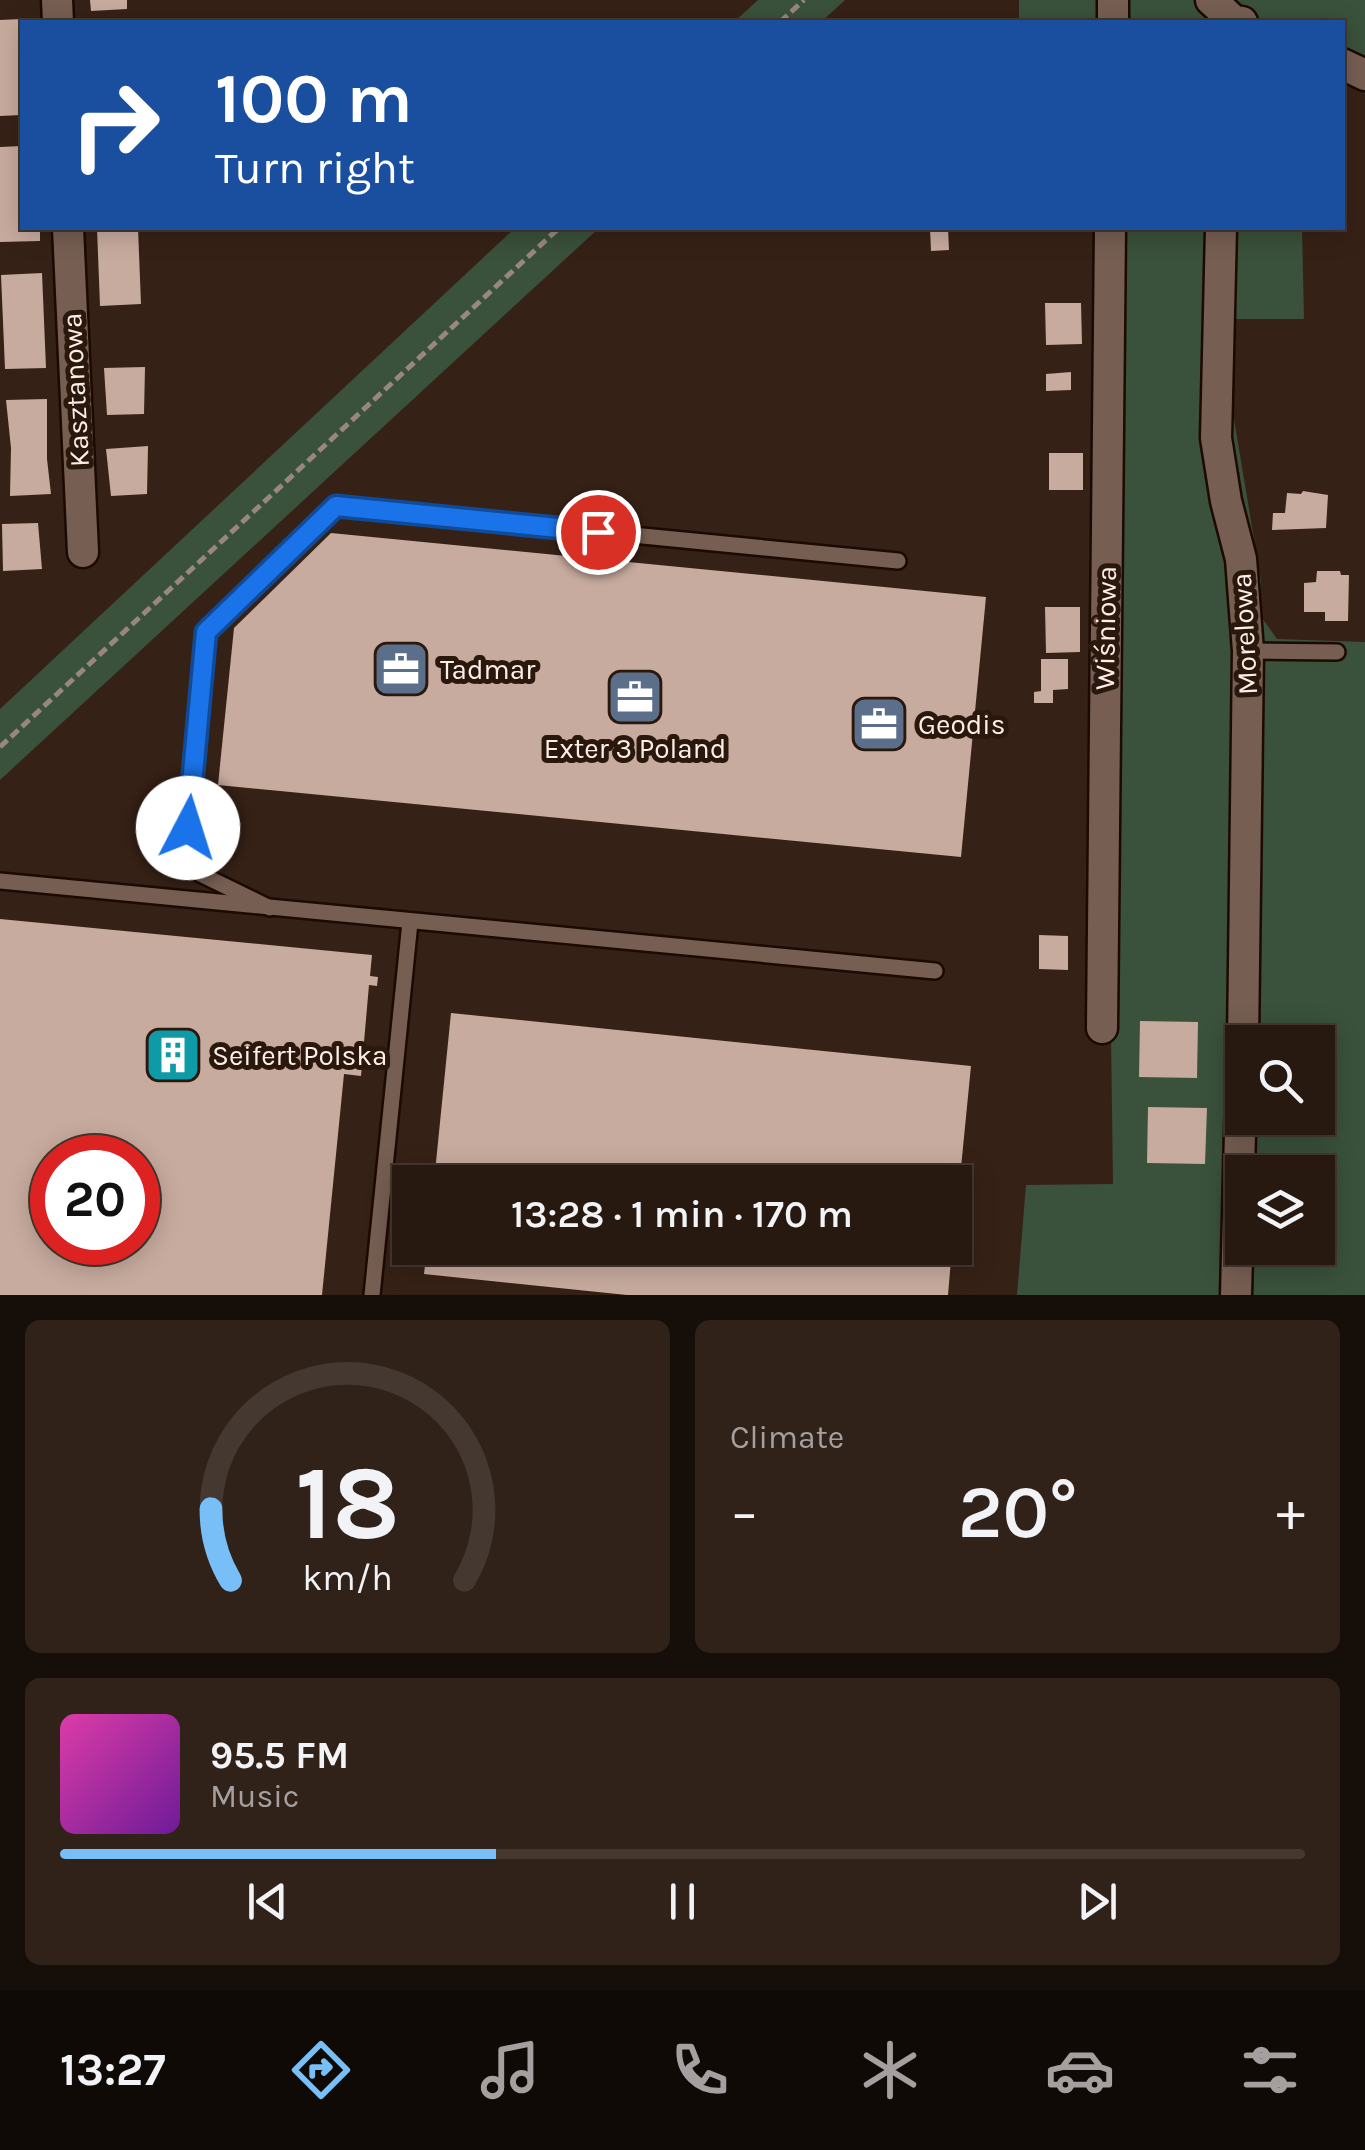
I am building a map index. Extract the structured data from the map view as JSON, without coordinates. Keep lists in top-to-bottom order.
{
  "streets": {
    "street": ["Kasztanowa", "Wiśniowa", "Morelowa"]
  },
  "places": {
    "office": ["Tadmar", "Exter 3 Poland", "Geodis"],
    "building": ["Seifert Polska"]
  },
  "page": {
    "turn": ["100 m", "Turn right"],
    "limit": "20",
    "trip": "13:28 · 1 min · 170 m",
    "tile": "Climate",
    "heat": ["−", "20°", "+"],
    "song": ["95.5 FM", "Music"],
    "tabs": "13:27",
    "gauge": ["18", "km/h"]
  }
}
